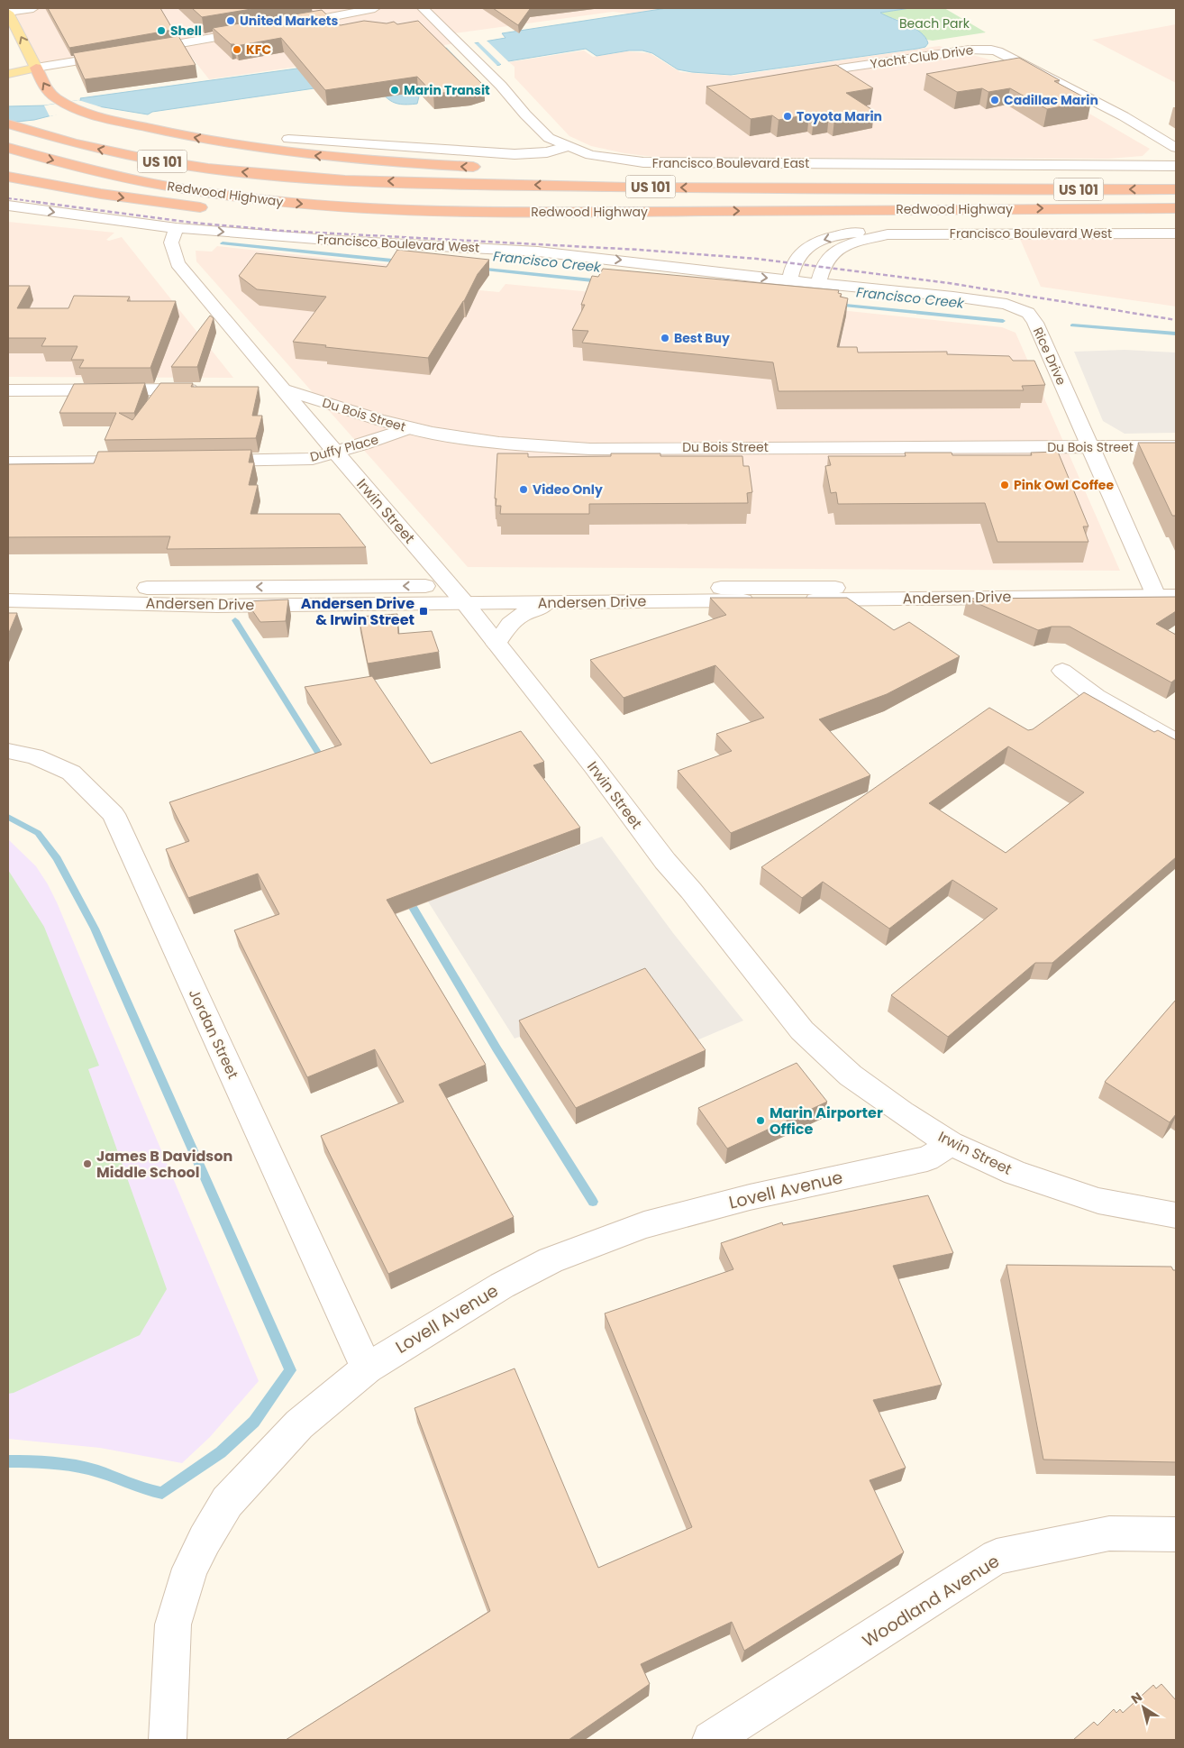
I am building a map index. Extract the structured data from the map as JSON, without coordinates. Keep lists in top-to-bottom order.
{
  "streets": {
    "highway": ["US 101", "Redwood Highway"],
    "street": [
      "Yacht Club Drive",
      "Francisco Boulevard East",
      "Francisco Boulevard West",
      "Rice Drive",
      "Du Bois Street",
      "Duffy Place",
      "Irwin Street",
      "Andersen Drive",
      "Jordan Street",
      "Lovell Avenue",
      "Woodland Avenue"
    ]
  },
  "crossings": [
    ["Yacht Club Drive", "Francisco Boulevard East"],
    ["Francisco Boulevard West", "Rice Drive"],
    ["Francisco Boulevard West", "Irwin Street"],
    ["Rice Drive", "Du Bois Street"],
    ["Rice Drive", "Andersen Drive"],
    ["Du Bois Street", "Duffy Place"],
    ["Du Bois Street", "Irwin Street"],
    ["Duffy Place", "Irwin Street"],
    ["Irwin Street", "Andersen Drive"],
    ["Irwin Street", "Lovell Avenue"],
    ["Jordan Street", "Lovell Avenue"]
  ],
  "water": ["Francisco Creek"],
  "parks": ["Beach Park"],
  "places": {
    "other": [
      "United Markets",
      "Shell",
      "KFC",
      "Marin Transit",
      "Cadillac Marin",
      "Toyota Marin",
      "Best Buy",
      "Pink Owl Coffee",
      "Video Only",
      "Marin Airporter Office",
      "James B Davidson Middle School"
    ],
    "transit": ["Andersen Drive & Irwin Street"]
  },
  "north": "top left"
}
